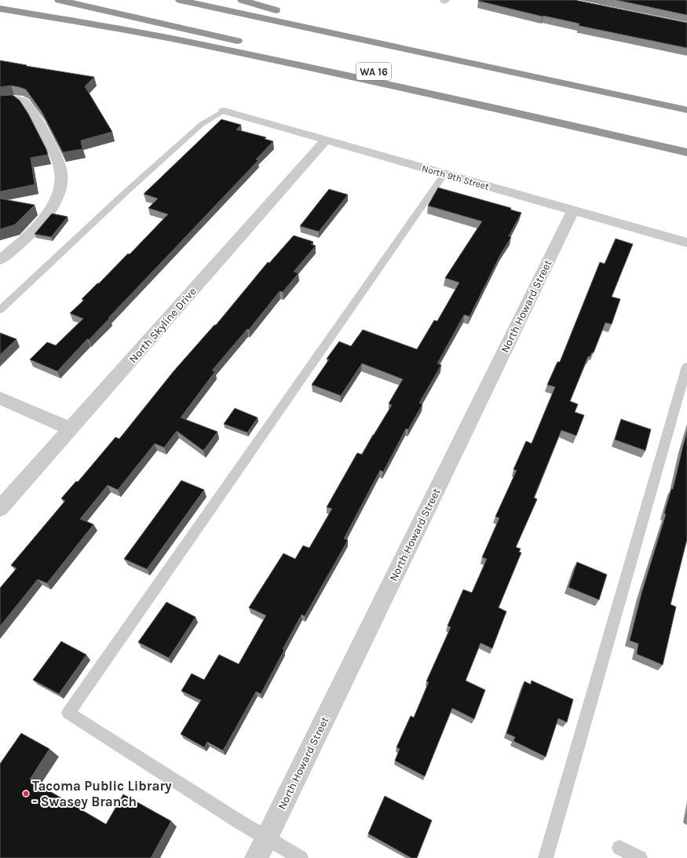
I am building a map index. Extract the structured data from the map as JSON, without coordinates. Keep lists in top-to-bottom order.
{
  "streets": {
    "highway": ["WA 16"],
    "street": ["North 9th Street", "North Howard Street", "North Skyline Drive"]
  },
  "crossings": [
    ["North 9th Street", "North Howard Street"],
    ["North 9th Street", "North Skyline Drive"]
  ],
  "places": ["Tacoma Public Library - Swasey Branch"]
}
